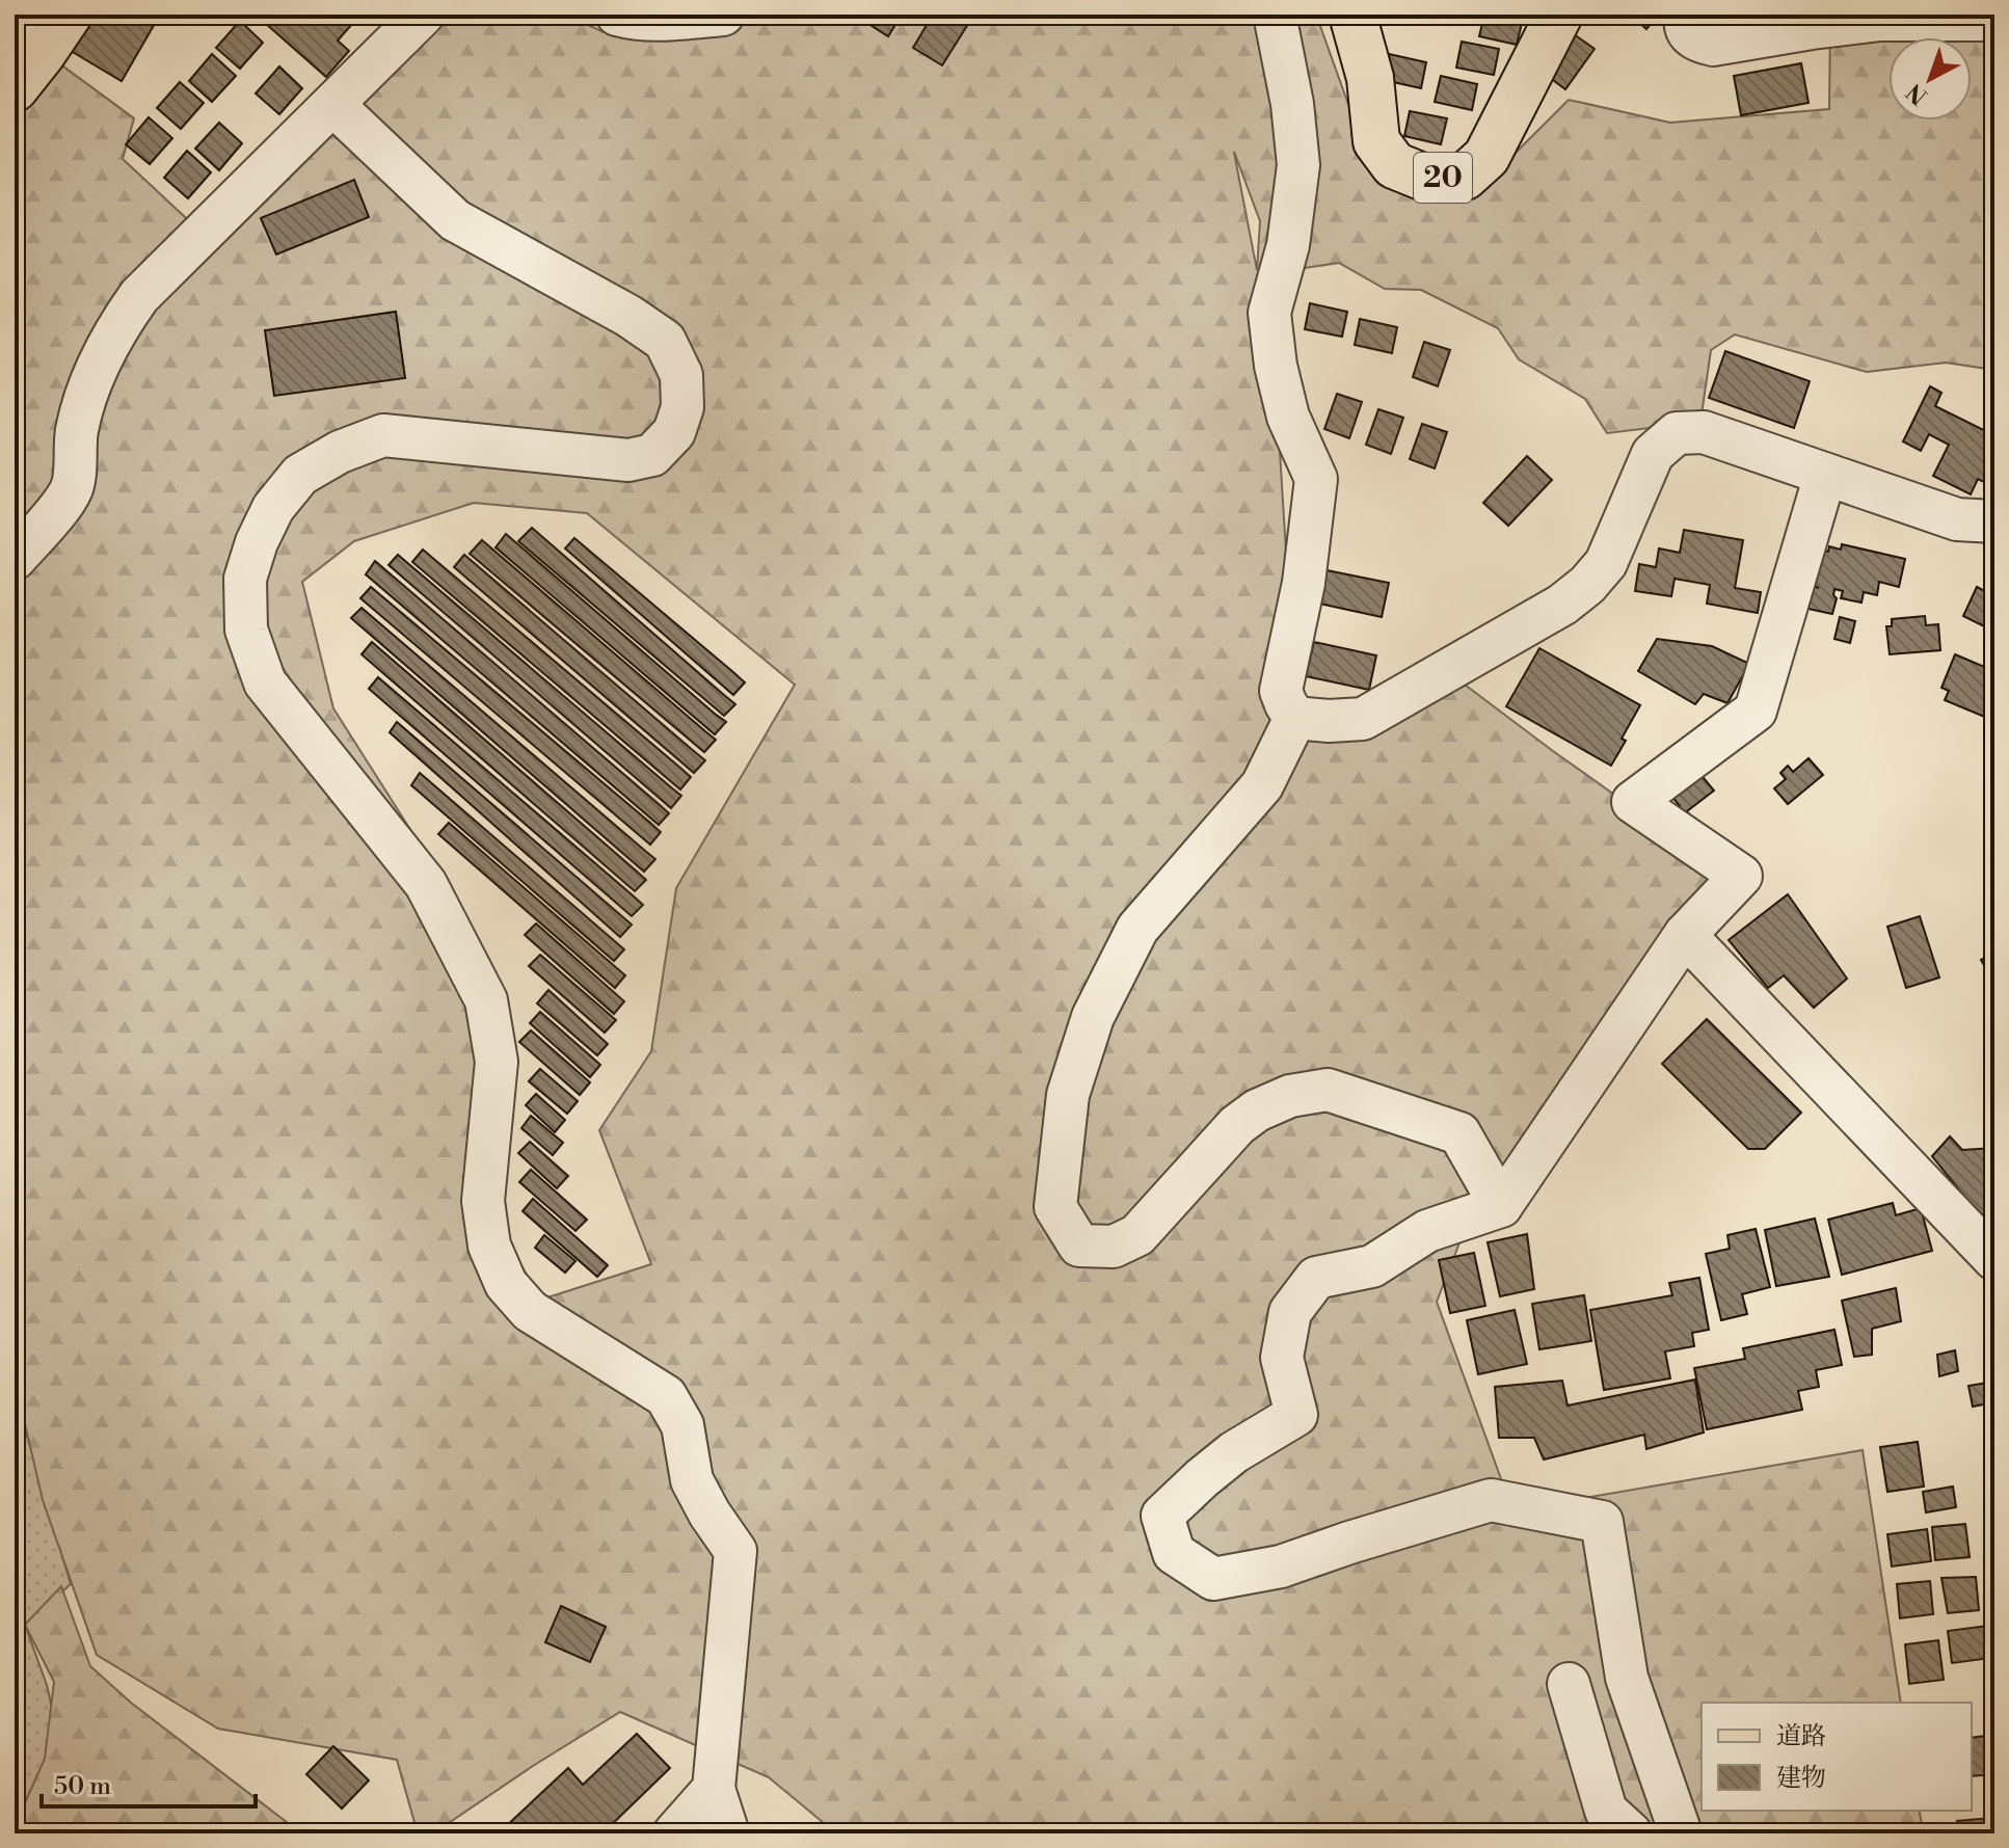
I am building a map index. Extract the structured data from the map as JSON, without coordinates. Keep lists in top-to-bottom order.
{
  "streets": {
    "main road": ["20"]
  },
  "legend": ["道路", "建物"],
  "scale_bar": "50 m",
  "north": "bottom left"
}
